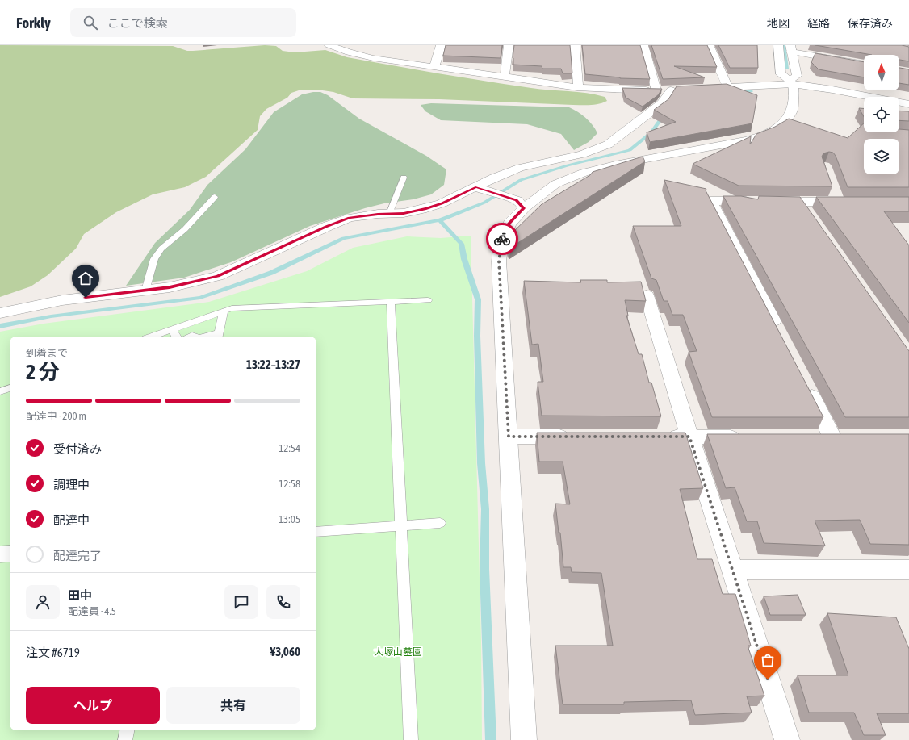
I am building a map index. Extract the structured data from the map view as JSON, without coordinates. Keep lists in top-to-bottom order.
{
  "parks": ["大塚山墓園"],
  "north": "top",
  "page": {
    "header": "Forkly",
    "search": "ここで検索",
    "nav": ["地図", "経路", "保存済み"],
    "heading": ["2 分", "到着まで", "13:22–13:27"],
    "panel": [
      "田中",
      "配達員 · 4.5",
      "注文 #6719",
      "¥3,060"
    ],
    "bar": "配達中 · 200 m",
    "list": [
      ["受付済み", "12:54"],
      ["調理中", "12:58"],
      ["配達中", "13:05"],
      "配達完了"
    ],
    "buttons": ["ヘルプ", "共有"]
  }
}
